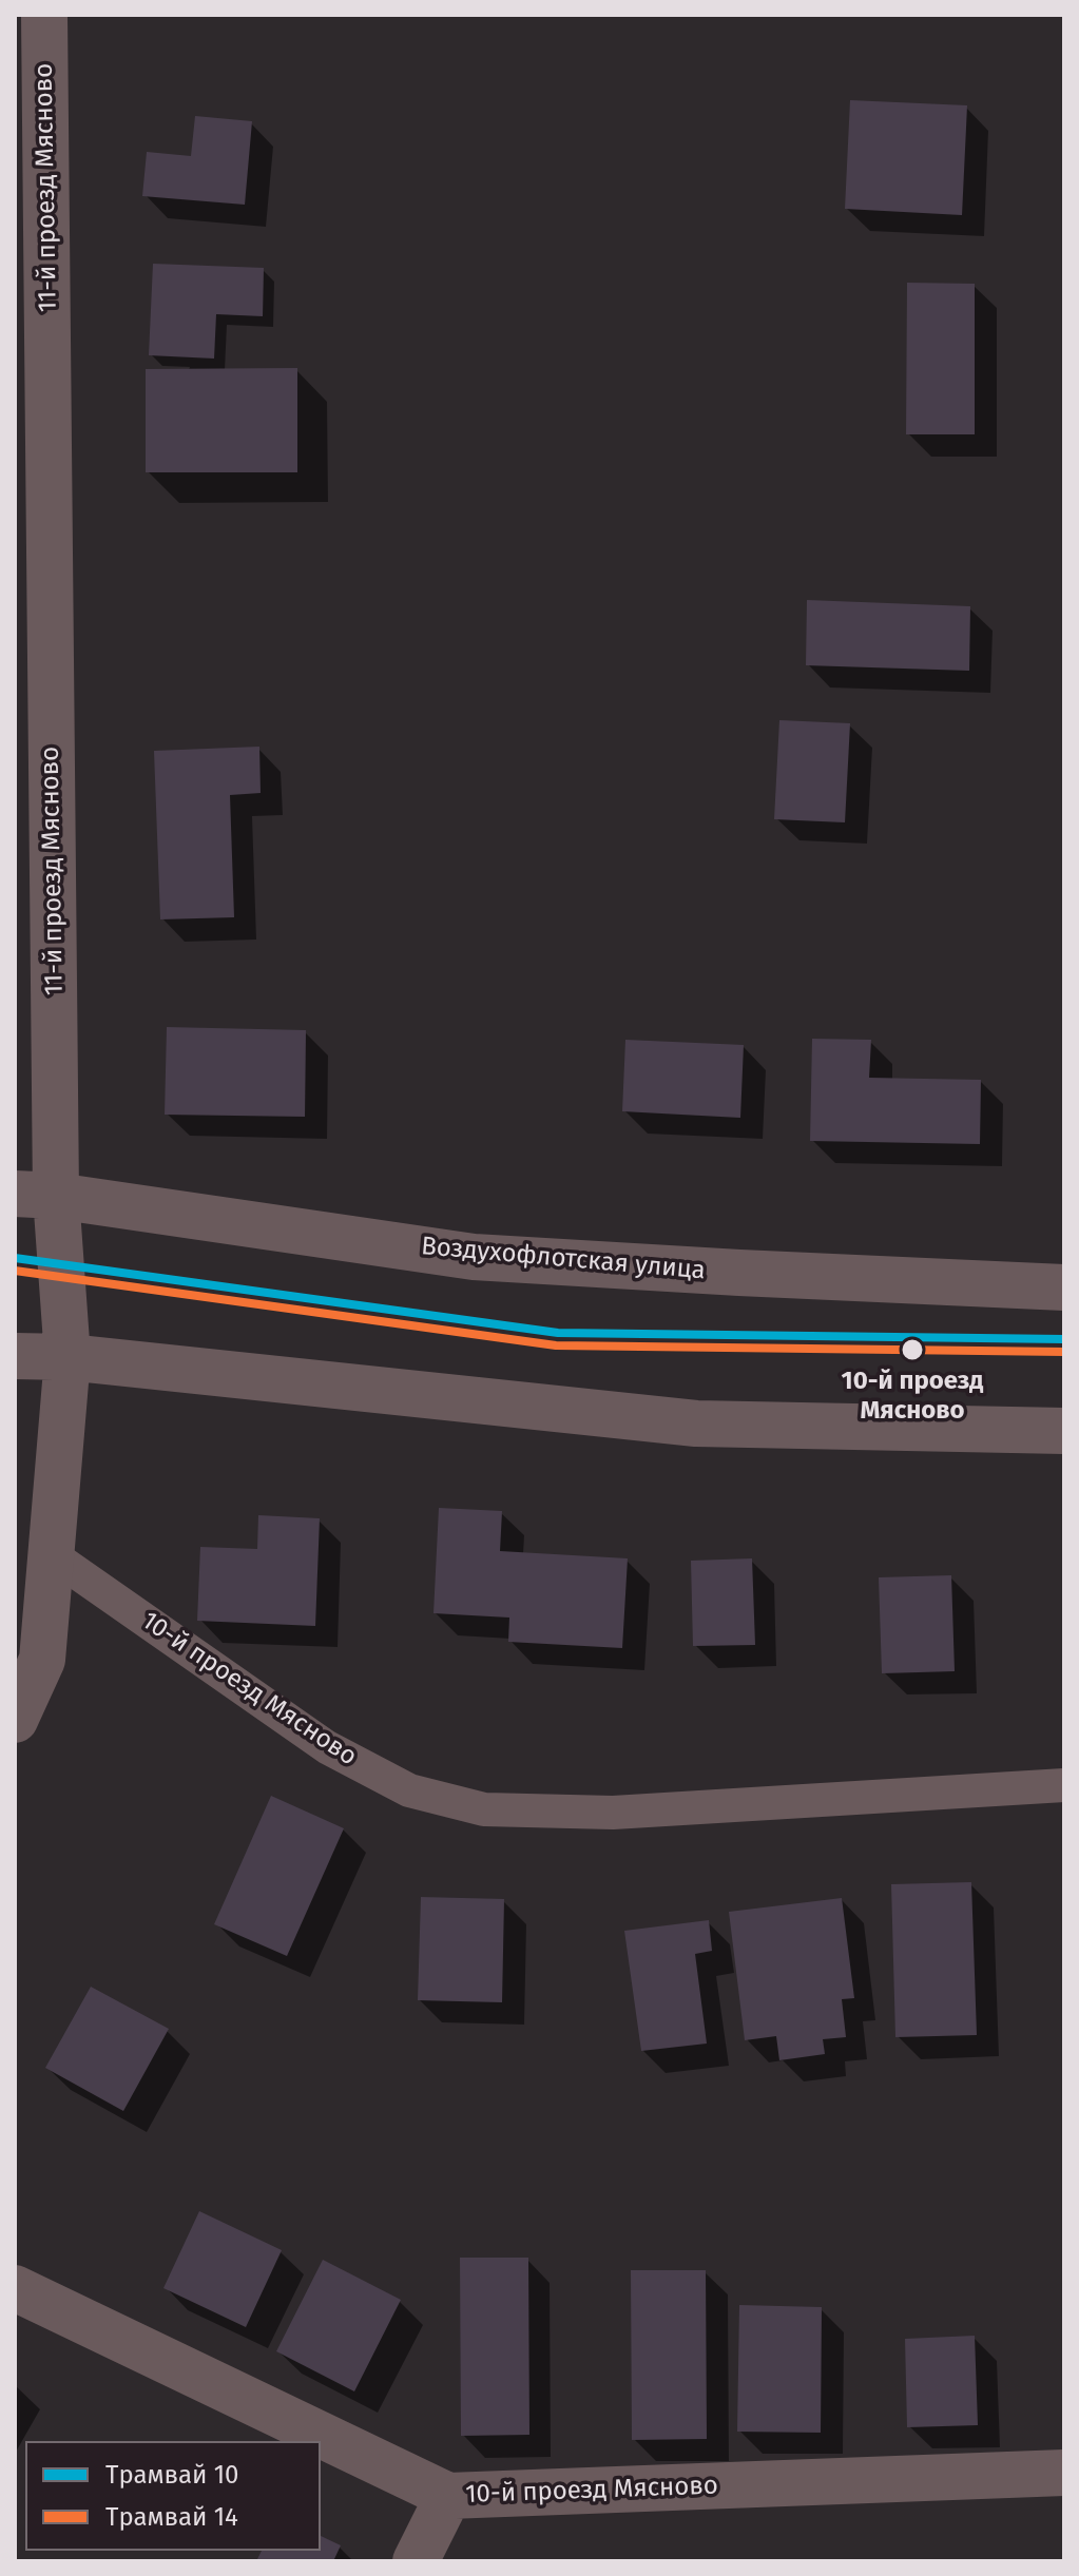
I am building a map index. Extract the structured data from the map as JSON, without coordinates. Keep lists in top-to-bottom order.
{
  "streets": {
    "street": ["11-й проезд Мясново", "Воздухофлотская улица", "10-й проезд Мясново"]
  },
  "crossings": [
    ["11-й проезд Мясново", "Воздухофлотская улица"],
    ["11-й проезд Мясново", "10-й проезд Мясново"]
  ],
  "places": ["10-й проезд Мясново"],
  "lines": ["tram line 10", "tram line 14"],
  "legend": ["Трамвай 10", "Трамвай 14"]
}
